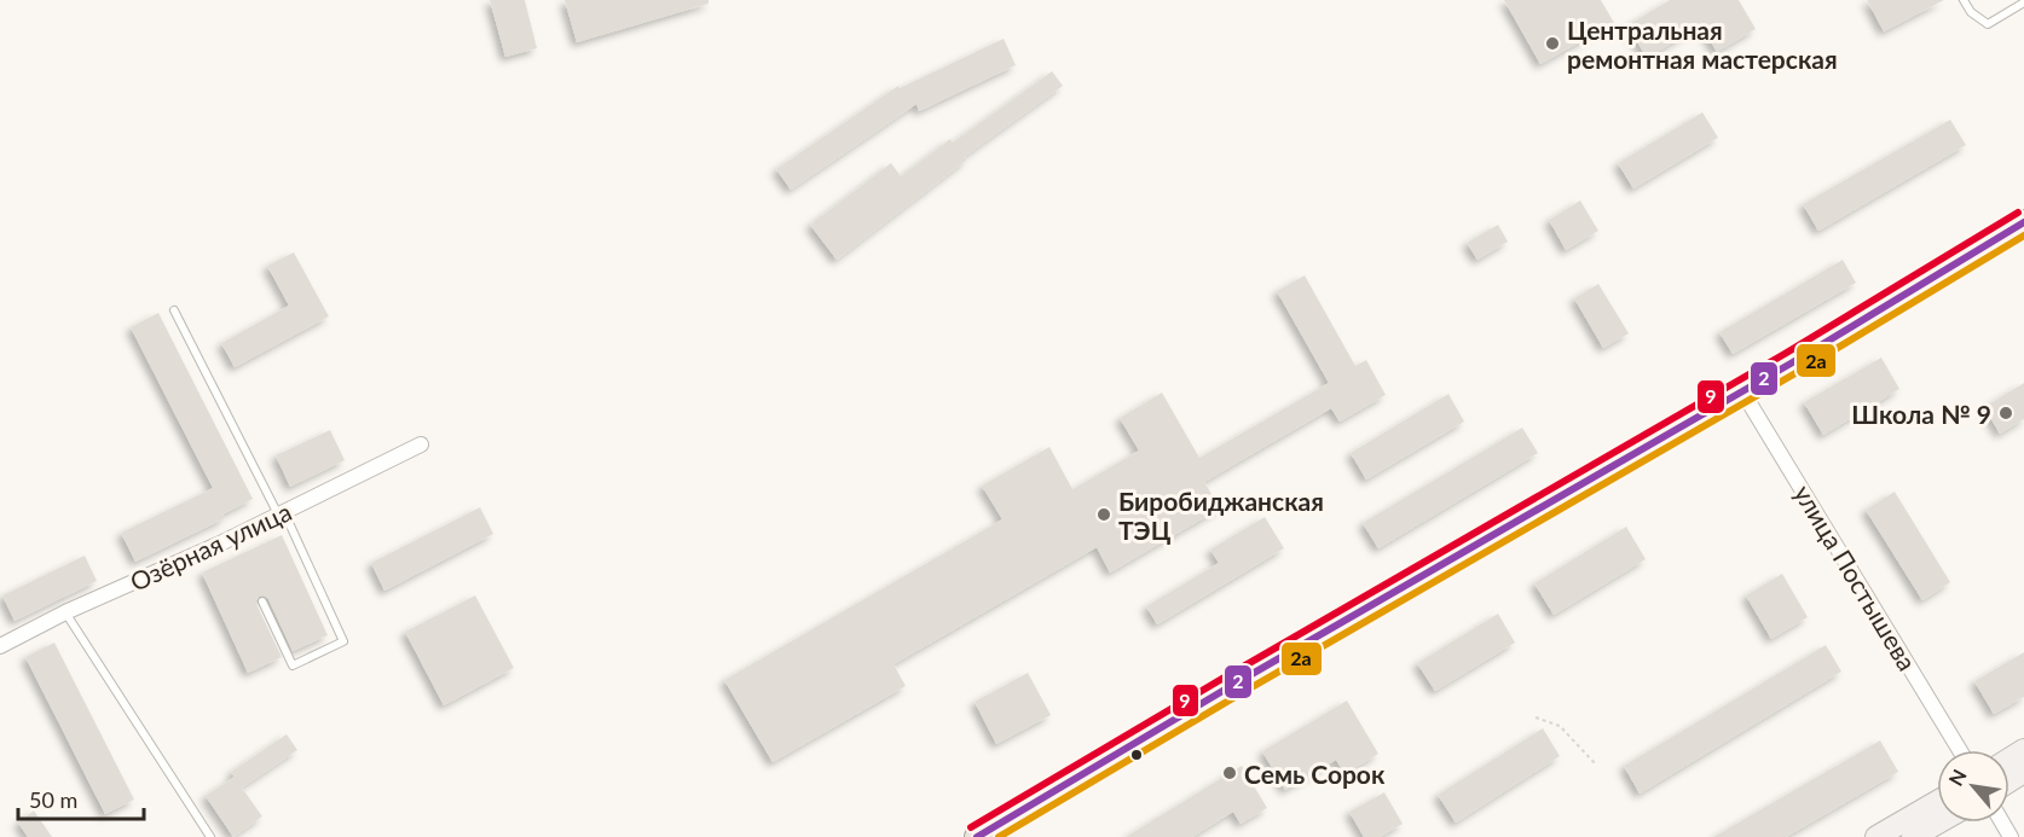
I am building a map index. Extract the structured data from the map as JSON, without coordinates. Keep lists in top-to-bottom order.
{
  "streets": {
    "street": ["Озёрная улица", "улица Постышева"]
  },
  "places": [
    "Центральная ремонтная мастерская",
    "Школа № 9",
    "Биробиджанская ТЭЦ",
    "Семь Сорок"
  ],
  "lines": ["transit line 9", "transit line 2", "transit line 2а"],
  "scale_bar": "50 m",
  "north": "top left"
}
